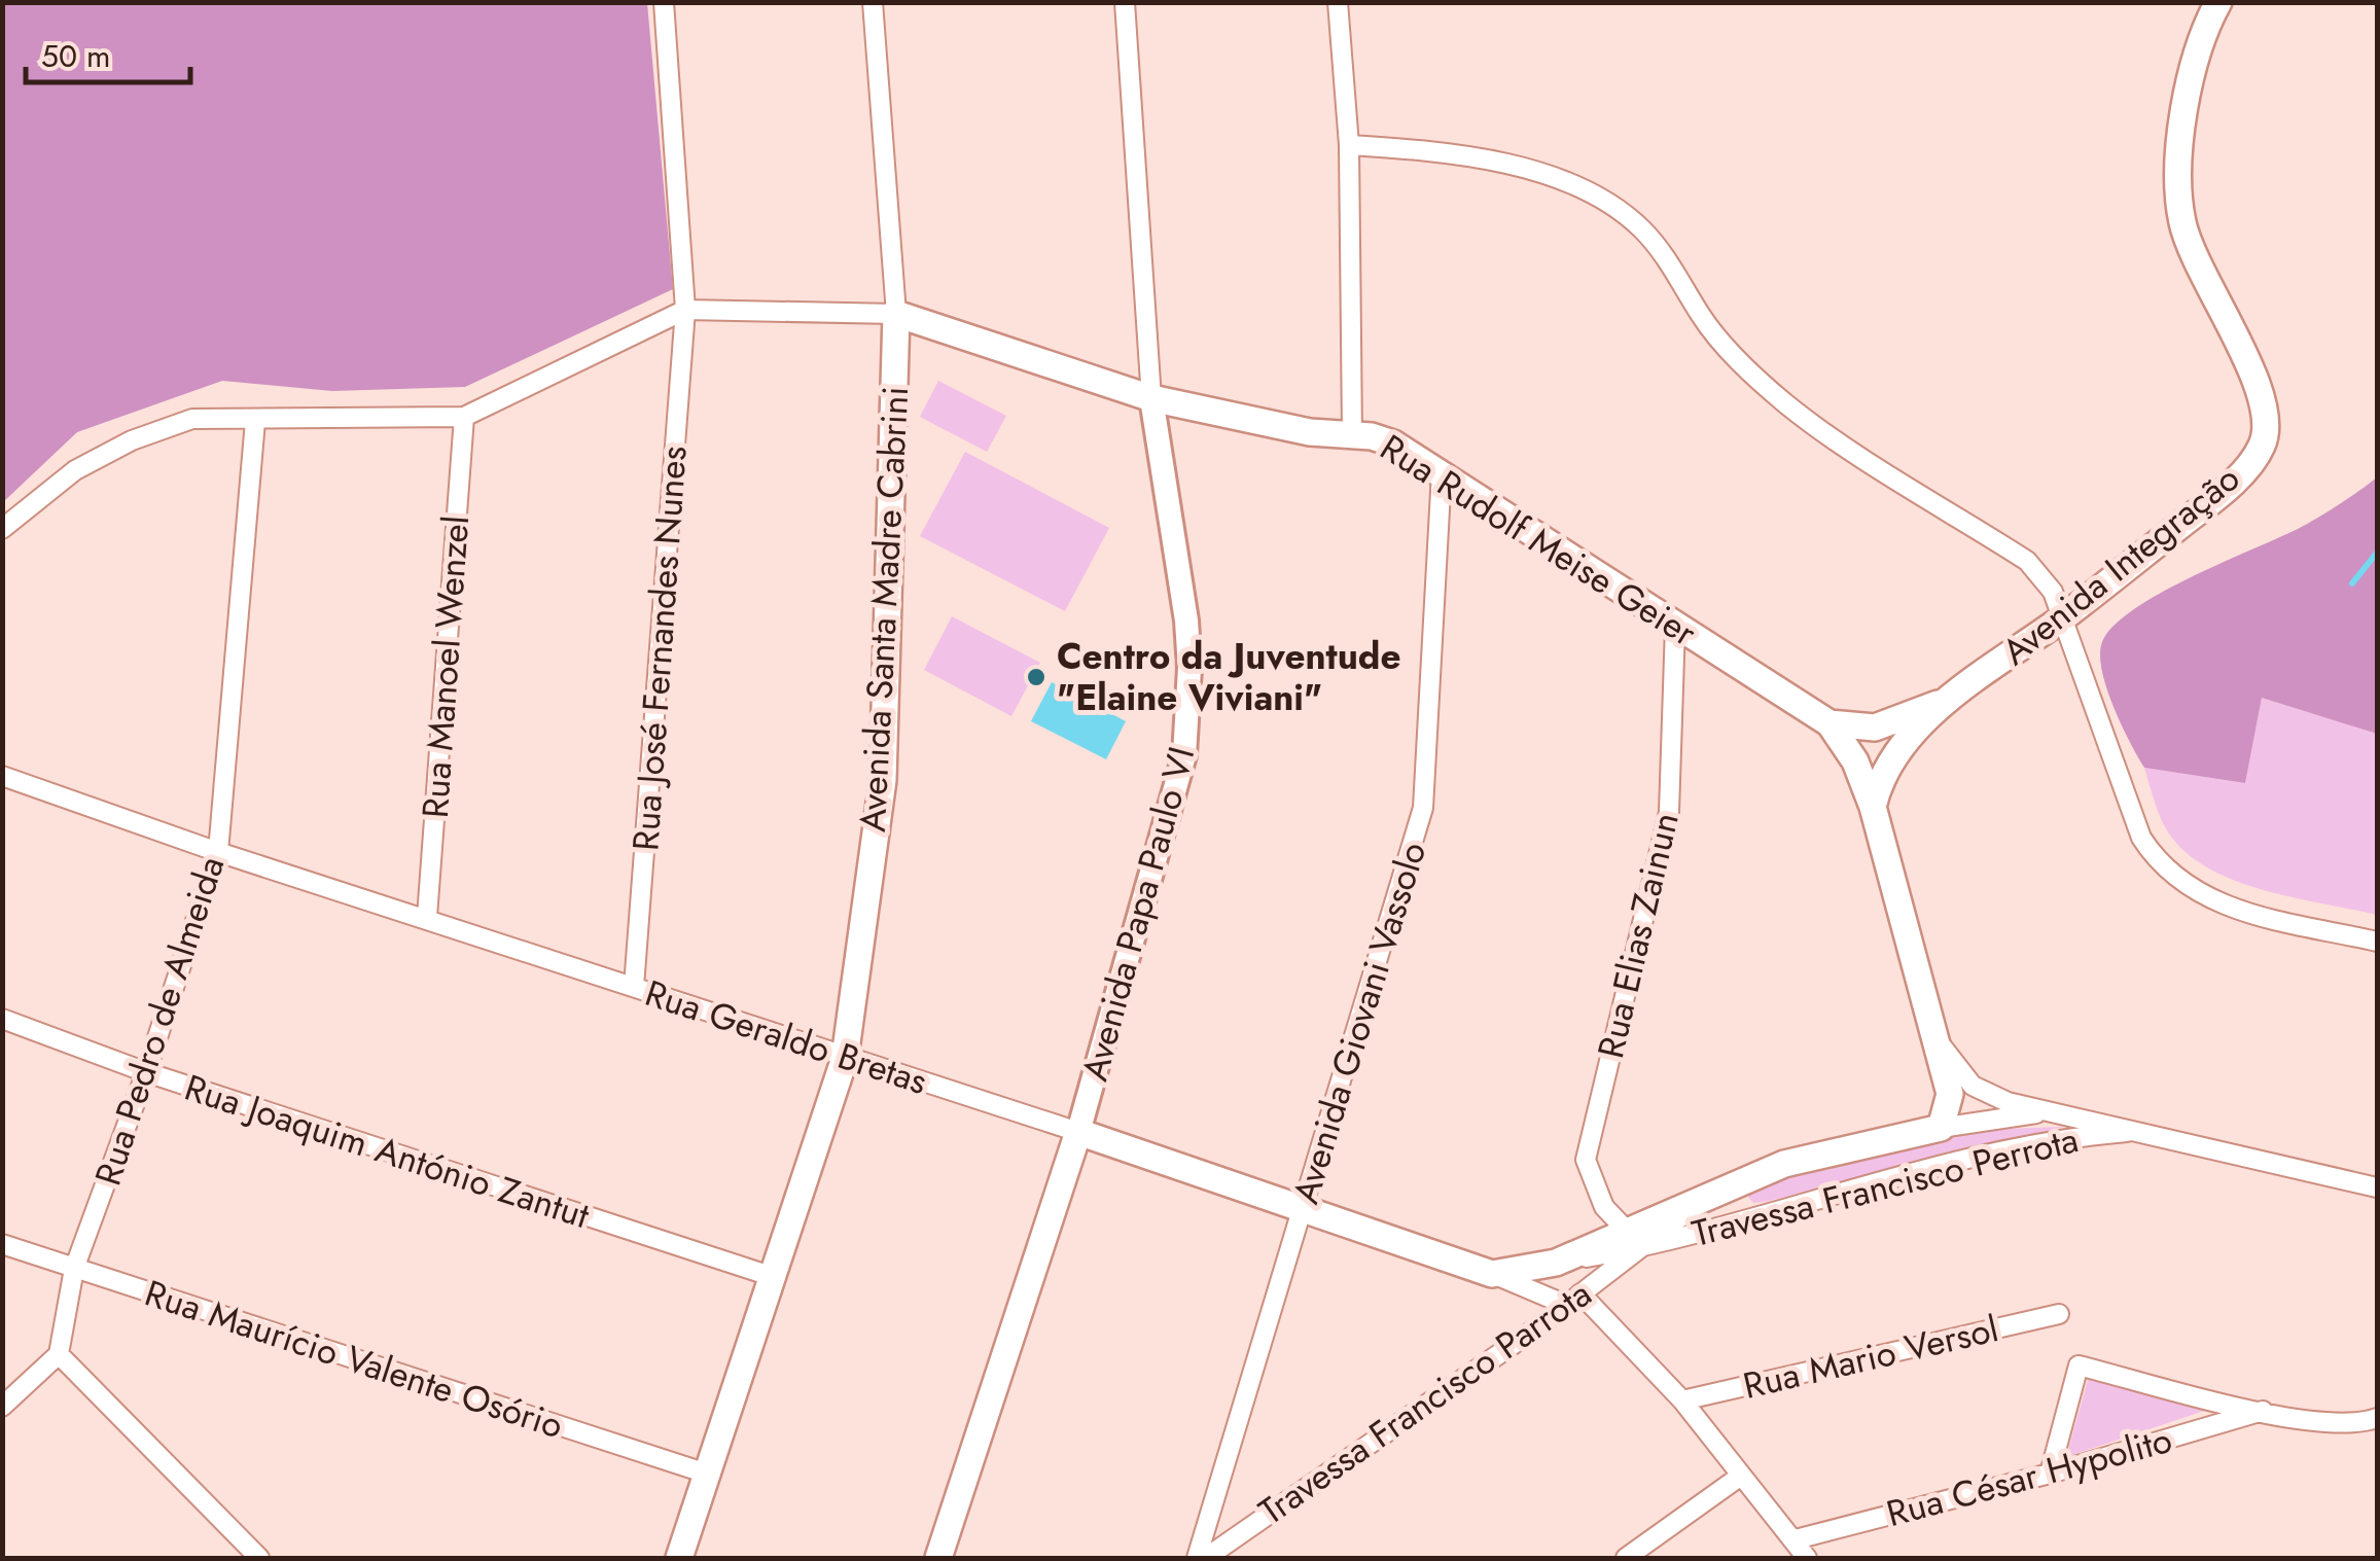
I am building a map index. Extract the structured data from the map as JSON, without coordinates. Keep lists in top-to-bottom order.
{
  "streets": {
    "main road": [
      "Rua Rudolf Meise Geier",
      "Avenida Integração",
      "Avenida Santa Madre Cabrini",
      "Avenida Papa Paulo VI",
      "Rua Geraldo Bretas",
      "Travessa Francisco Perrota"
    ],
    "street": [
      "Rua José Fernandes Nunes",
      "Rua Manoel Wenzel",
      "Rua Elias Zainun",
      "Rua Pedro de Almeida",
      "Avenida Giovani Vassolo",
      "Rua Joaquim António Zantut",
      "Rua Mario Versol",
      "Rua Maurício Valente Osório",
      "Travessa Francisco Parrota",
      "Rua César Hypolito"
    ]
  },
  "crossings": [
    ["Rua Rudolf Meise Geier", "Avenida Integração"],
    ["Rua Rudolf Meise Geier", "Avenida Santa Madre Cabrini"],
    ["Rua Rudolf Meise Geier", "Rua José Fernandes Nunes"],
    ["Rua Rudolf Meise Geier", "Avenida Papa Paulo VI"],
    ["Rua Rudolf Meise Geier", "Rua Elias Zainun"],
    ["Rua Rudolf Meise Geier", "Avenida Giovani Vassolo"],
    ["Avenida Santa Madre Cabrini", "Rua Geraldo Bretas"],
    ["Avenida Santa Madre Cabrini", "Rua Joaquim António Zantut"],
    ["Avenida Santa Madre Cabrini", "Rua Maurício Valente Osório"],
    ["Rua José Fernandes Nunes", "Rua Geraldo Bretas"],
    ["Rua Manoel Wenzel", "Rua Geraldo Bretas"],
    ["Avenida Papa Paulo VI", "Rua Geraldo Bretas"],
    ["Rua Elias Zainun", "Travessa Francisco Perrota"],
    ["Rua Elias Zainun", "Travessa Francisco Parrota"],
    ["Rua Pedro de Almeida", "Rua Geraldo Bretas"],
    ["Rua Pedro de Almeida", "Rua Joaquim António Zantut"],
    ["Rua Pedro de Almeida", "Rua Maurício Valente Osório"],
    ["Avenida Giovani Vassolo", "Rua Geraldo Bretas"],
    ["Rua Geraldo Bretas", "Travessa Francisco Perrota"],
    ["Rua Geraldo Bretas", "Rua Mario Versol"],
    ["Rua Geraldo Bretas", "Travessa Francisco Parrota"],
    ["Rua Geraldo Bretas", "Rua César Hypolito"],
    ["Travessa Francisco Perrota", "Travessa Francisco Parrota"]
  ],
  "places": ["Centro da Juventude \"Elaine Viviani\""],
  "scale_bar": "50 m"
}
